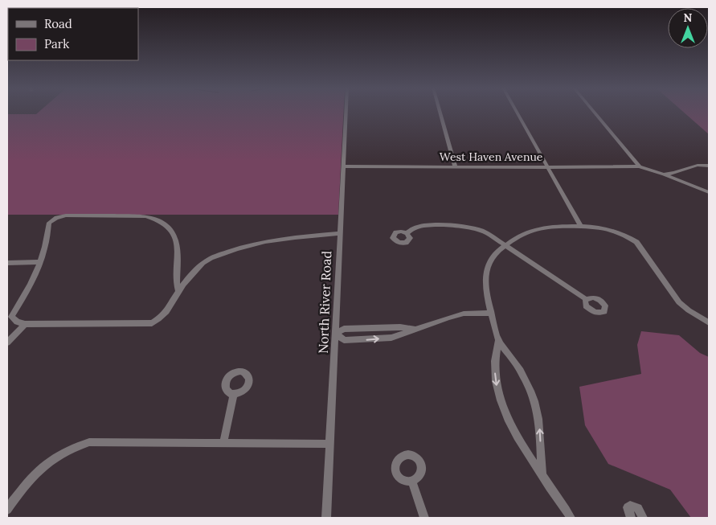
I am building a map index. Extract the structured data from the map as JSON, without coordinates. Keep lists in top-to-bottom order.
{
  "streets": {
    "street": ["West Haven Avenue", "North River Road"]
  },
  "crossings": [
    ["West Haven Avenue", "North River Road"]
  ],
  "legend": ["Road", "Park"],
  "north": "top"
}
